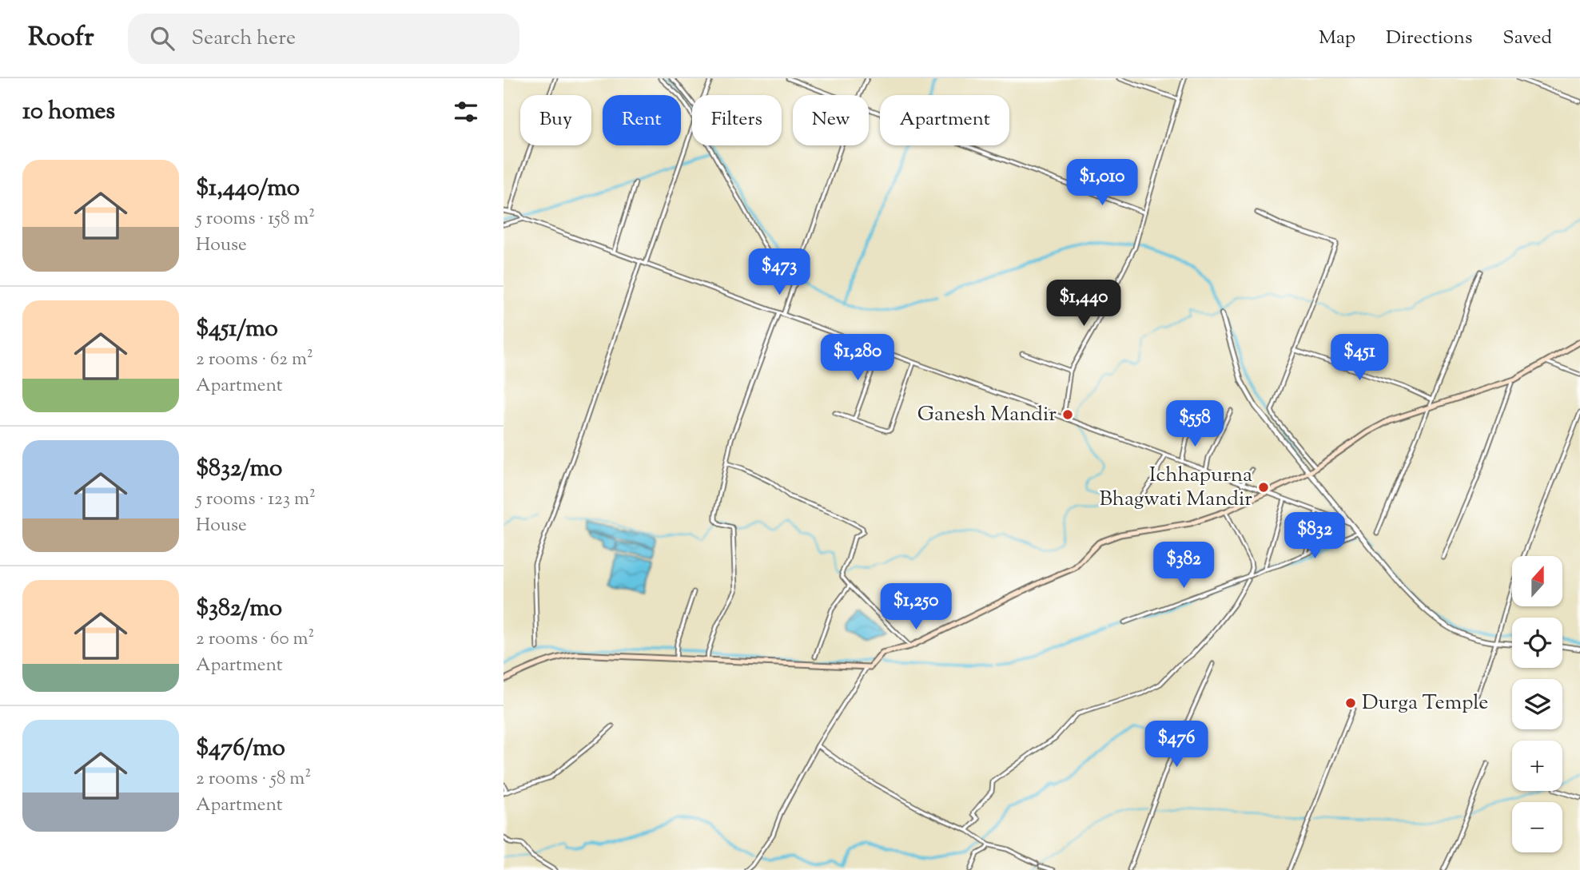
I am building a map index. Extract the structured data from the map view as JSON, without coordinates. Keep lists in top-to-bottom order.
{
  "places": ["Ganesh Mandir", "Ichhapurna Bhagwati Mandir", "Durga Temple"],
  "north": "top",
  "page": {
    "header": "Roofr",
    "search": "Search here",
    "nav": ["Map", "Directions", "Saved"],
    "heading": "10 homes",
    "chip": [
      "Buy",
      "Rent",
      "Filters",
      "New",
      "Apartment"
    ],
    "list": [
      {
        "name": "$1,440/mo",
        "note": "5 rooms · 158 m² · House"
      },
      {
        "name": "$451/mo",
        "note": "2 rooms · 62 m² · Apartment"
      },
      {
        "name": "$832/mo",
        "note": "5 rooms · 123 m² · House"
      },
      {
        "name": "$382/mo",
        "note": "2 rooms · 60 m² · Apartment"
      },
      {
        "name": "$476/mo",
        "note": "2 rooms · 58 m² · Apartment"
      }
    ],
    "price": [
      "$1,010",
      "$473",
      "$1,440",
      "$1,280",
      "$451",
      "$558",
      "$832",
      "$382",
      "$1,250",
      "$476"
    ],
    "map_buttons": ["+", "−"]
  }
}
